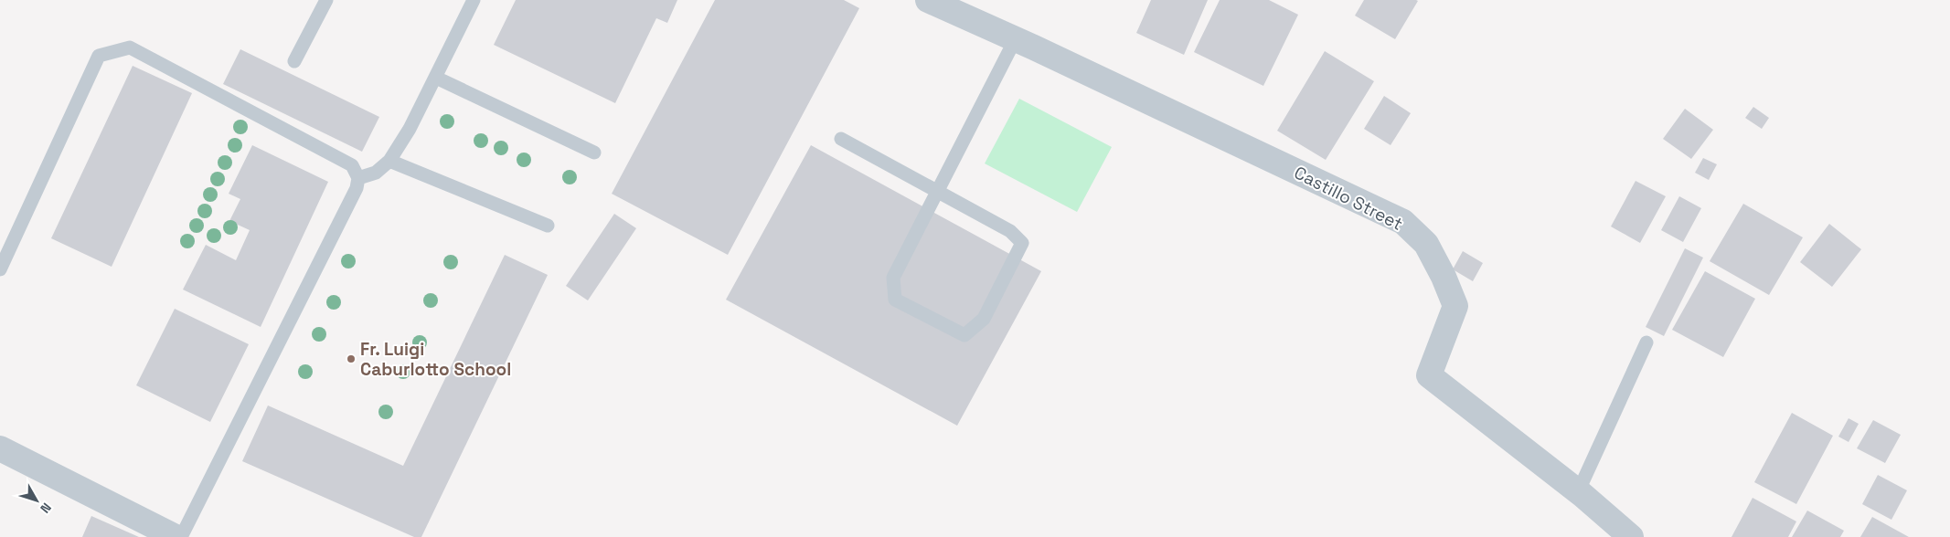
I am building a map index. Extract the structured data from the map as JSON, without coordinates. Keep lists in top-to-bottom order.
{
  "streets": {
    "street": ["Castillo Street"]
  },
  "places": ["Fr. Luigi Caburlotto School"],
  "north": "bottom right"
}
